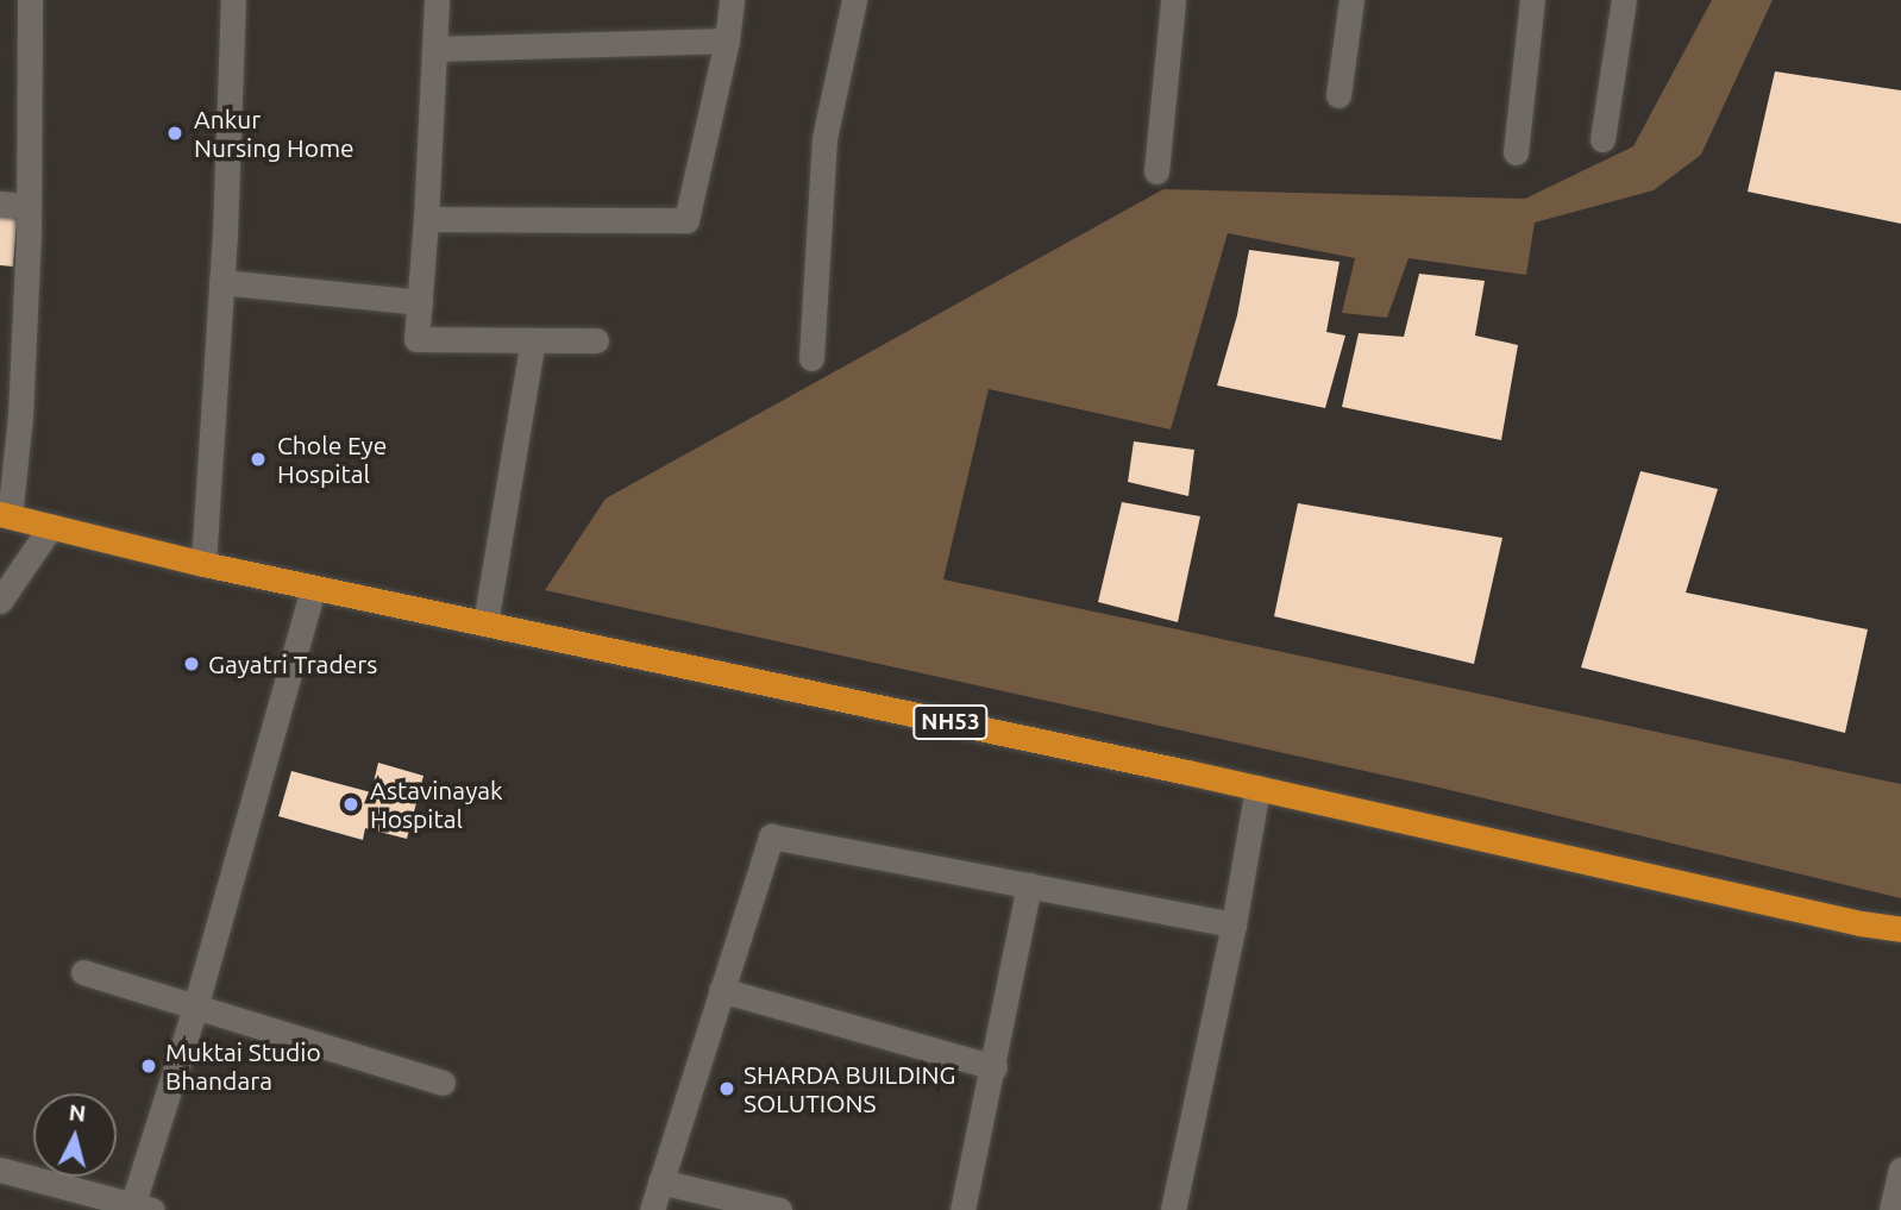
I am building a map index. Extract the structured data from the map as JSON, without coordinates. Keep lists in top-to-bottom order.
{
  "streets": {
    "highway": ["NH53"]
  },
  "places": [
    "Ankur Nursing Home",
    "Chole Eye Hospital",
    "Gayatri Traders",
    "Astavinayak Hospital",
    "Muktai Studio Bhandara",
    "SHARDA BUILDING SOLUTIONS"
  ],
  "north": "top"
}
